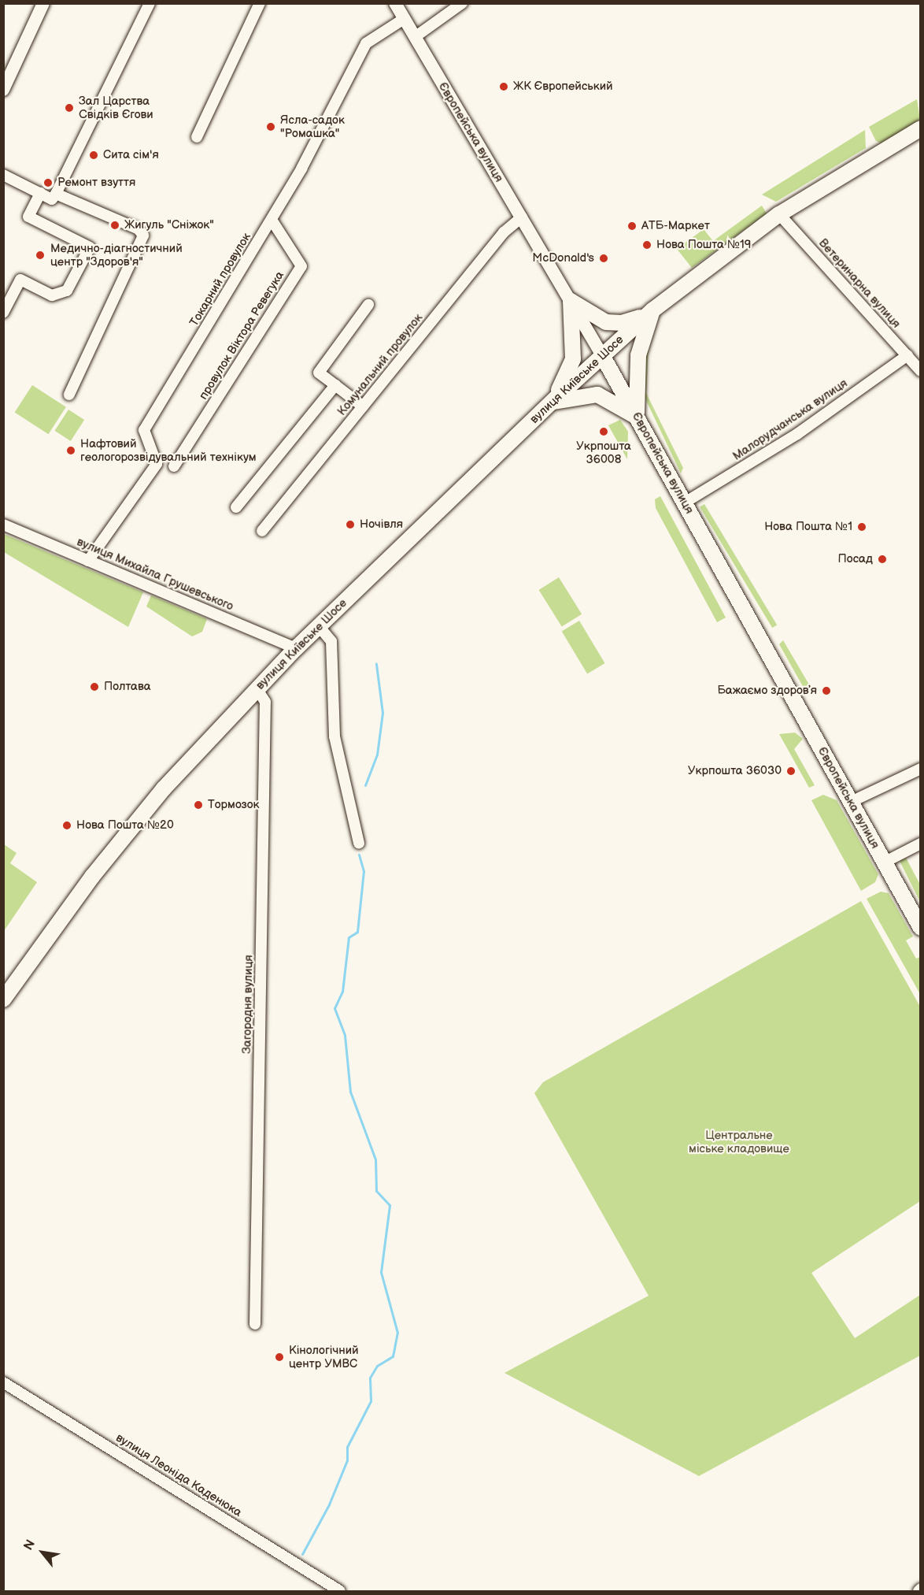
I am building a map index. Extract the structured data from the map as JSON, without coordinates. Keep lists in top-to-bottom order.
{
  "streets": {
    "highway": ["Європейська вулиця", "вулиця Київське Шосе"],
    "street": [
      "Токарний провулок",
      "Ветеринарна вулиця",
      "провулок Віктора Ревегука",
      "Комунальний провулок",
      "Малорудчанська вулиця",
      "вулиця Михайла Грушевського",
      "Загородня вулиця",
      "вулиця Леоніда Каденюка"
    ]
  },
  "crossings": [
    ["Європейська вулиця", "Токарний провулок"],
    ["Європейська вулиця", "Комунальний провулок"],
    ["Європейська вулиця", "вулиця Київське Шосе"],
    ["Європейська вулиця", "Малорудчанська вулиця"],
    ["Токарний провулок", "провулок Віктора Ревегука"],
    ["Токарний провулок", "вулиця Михайла Грушевського"],
    ["Ветеринарна вулиця", "Малорудчанська вулиця"],
    ["вулиця Київське Шосе", "вулиця Михайла Грушевського"],
    ["вулиця Київське Шосе", "Загородня вулиця"]
  ],
  "parks": ["Центральне міське кладовище"],
  "places": [
    "ЖК Європейський",
    "Зал Царства Cвідків Єгови",
    "Ясла-садок \"Ромашка\"",
    "Сита сім'я",
    "Ремонт взуття",
    "Жигуль \"Сніжок\"",
    "АТБ-Маркет",
    "Нова Пошта №19",
    "Медично-діагностичний центр \"Здоров'я\"",
    "McDonald's",
    "Укрпошта 36008",
    "Нафтовий геологорозвідувальний технікум",
    "Ночівля",
    "Нова Пошта №1",
    "Посад",
    "Полтава",
    "Бажаємо здоровʼя",
    "Укрпошта 36030",
    "Тормозок",
    "Нова Пошта №20",
    "Кінологічний центр УМВС"
  ],
  "north": "top left"
}
